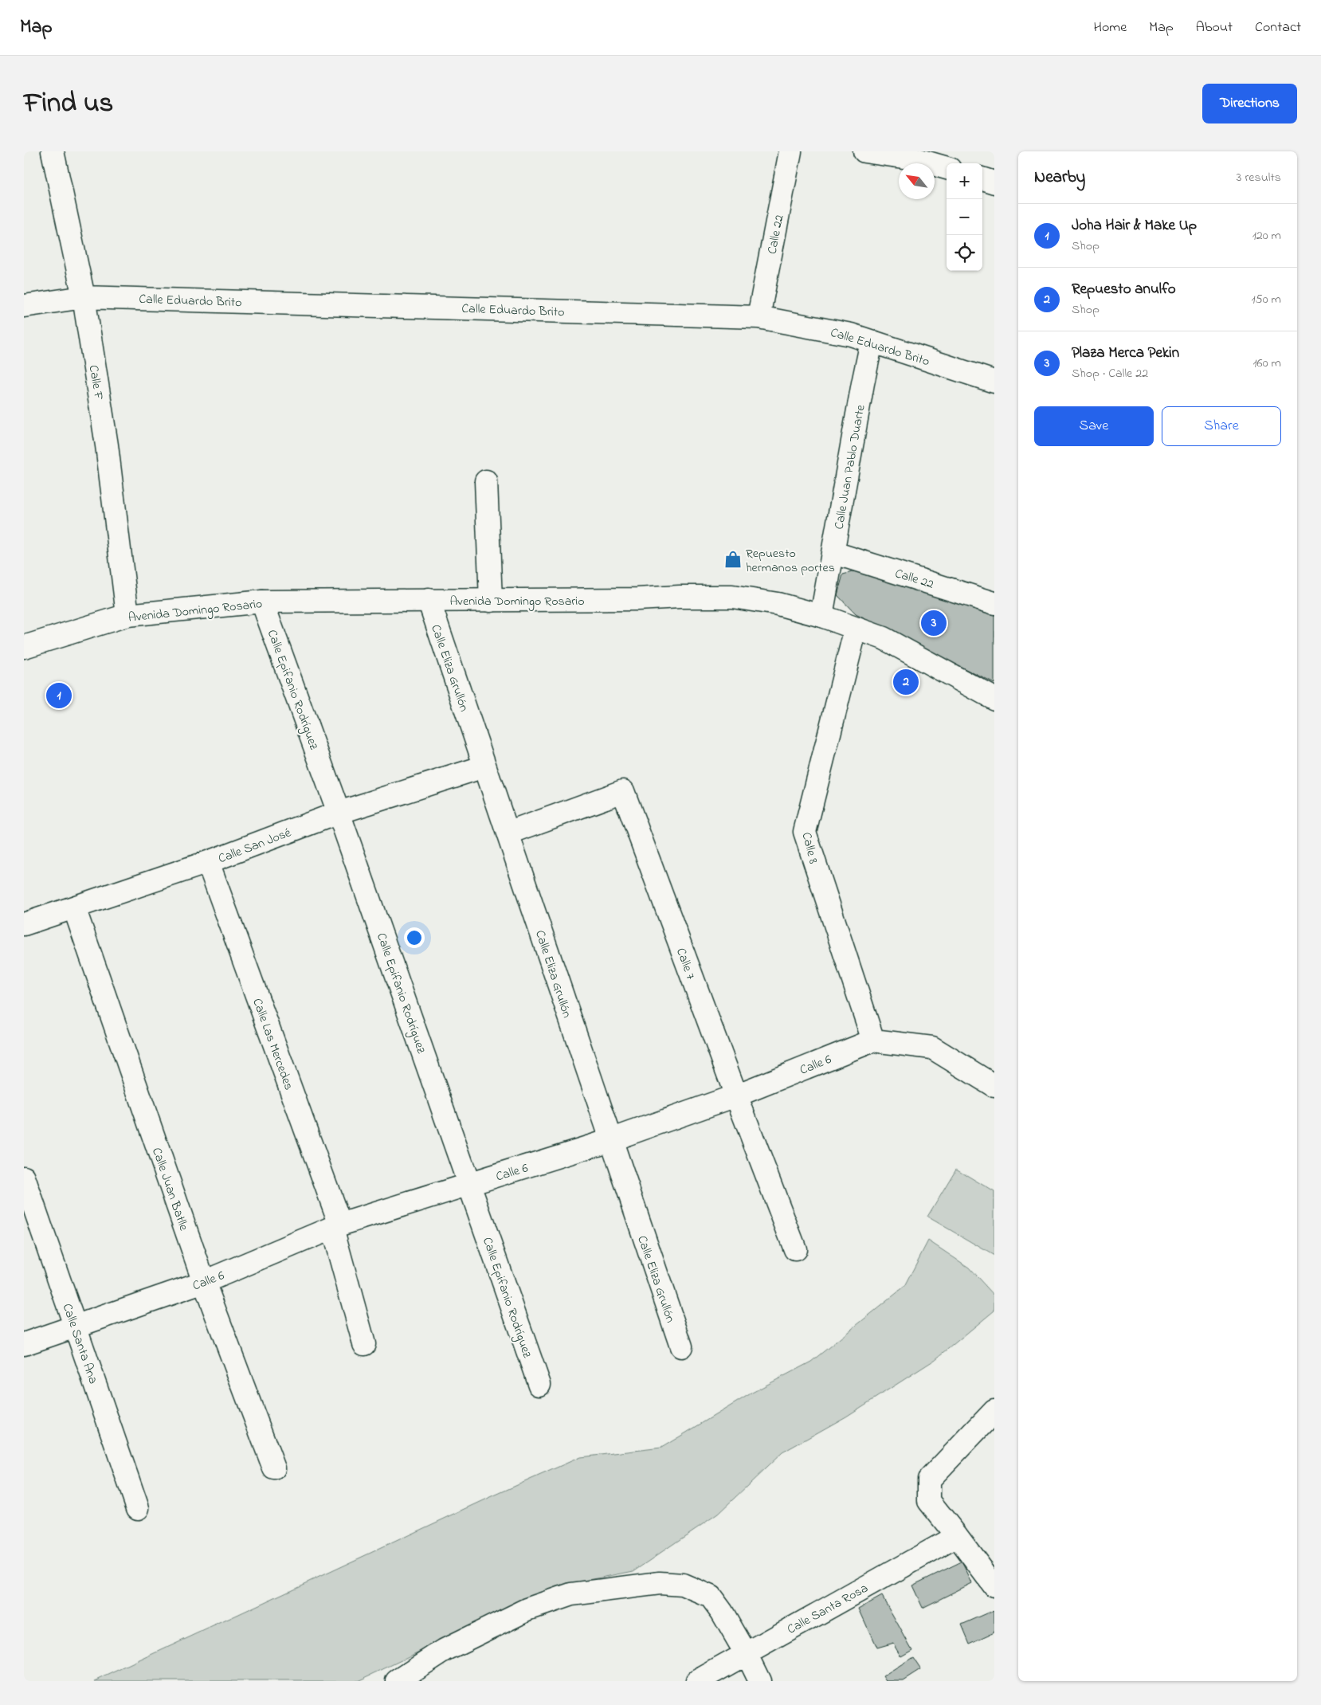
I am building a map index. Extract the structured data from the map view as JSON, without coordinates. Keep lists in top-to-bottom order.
{
  "streets": {
    "street": [
      "Calle 22",
      "Calle Eduardo Brito",
      "Calle F",
      "Calle Juan Pablo Duarte",
      "Avenida Domingo Rosario",
      "Calle Eliza Grullón",
      "Calle Epifanio Rodríguez",
      "Calle San José",
      "Calle 8",
      "Calle 7",
      "Calle Las Mercedes",
      "Calle 6",
      "Calle Juan Batlle",
      "Calle Santa Ana",
      "Calle Santa Rosa"
    ]
  },
  "crossings": [
    ["Calle 22", "Calle Eduardo Brito"],
    ["Calle 22", "Calle Juan Pablo Duarte"],
    ["Calle Eduardo Brito", "Calle F"],
    ["Calle Eduardo Brito", "Calle Juan Pablo Duarte"],
    ["Calle F", "Avenida Domingo Rosario"],
    ["Calle Juan Pablo Duarte", "Avenida Domingo Rosario"],
    ["Avenida Domingo Rosario", "Calle Eliza Grullón"],
    ["Avenida Domingo Rosario", "Calle Epifanio Rodríguez"],
    ["Avenida Domingo Rosario", "Calle 8"],
    ["Calle Eliza Grullón", "Calle San José"],
    ["Calle Eliza Grullón", "Calle 7"],
    ["Calle Eliza Grullón", "Calle 6"],
    ["Calle Epifanio Rodríguez", "Calle San José"],
    ["Calle Epifanio Rodríguez", "Calle 6"],
    ["Calle San José", "Calle Las Mercedes"],
    ["Calle San José", "Calle Juan Batlle"],
    ["Calle 8", "Calle 6"],
    ["Calle 7", "Calle 6"],
    ["Calle Las Mercedes", "Calle 6"],
    ["Calle 6", "Calle Juan Batlle"],
    ["Calle 6", "Calle Santa Ana"]
  ],
  "places": {
    "shop": ["Repuesto hermanos portes"]
  },
  "north": "top left",
  "page": {
    "header": "Map",
    "nav": [
      "Home",
      "Map",
      "About",
      "Contact"
    ],
    "title": "Find us",
    "buttons": [
      "Directions",
      ["Save", "Share"]
    ],
    "heading": ["Nearby", "3 results"],
    "map_buttons": ["+", "−"],
    "list": [
      {
        "mark": "1",
        "name": "Joha Hair & Make Up",
        "note": "Shop",
        "value": "120 m"
      },
      {
        "mark": "2",
        "name": "Repuesto anulfo",
        "note": "Shop",
        "value": "150 m"
      },
      {
        "mark": "3",
        "name": "Plaza Merca Pekin",
        "note": "Shop · Calle 22",
        "value": "160 m"
      }
    ],
    "pins": ["3", "2", "1"]
  }
}
